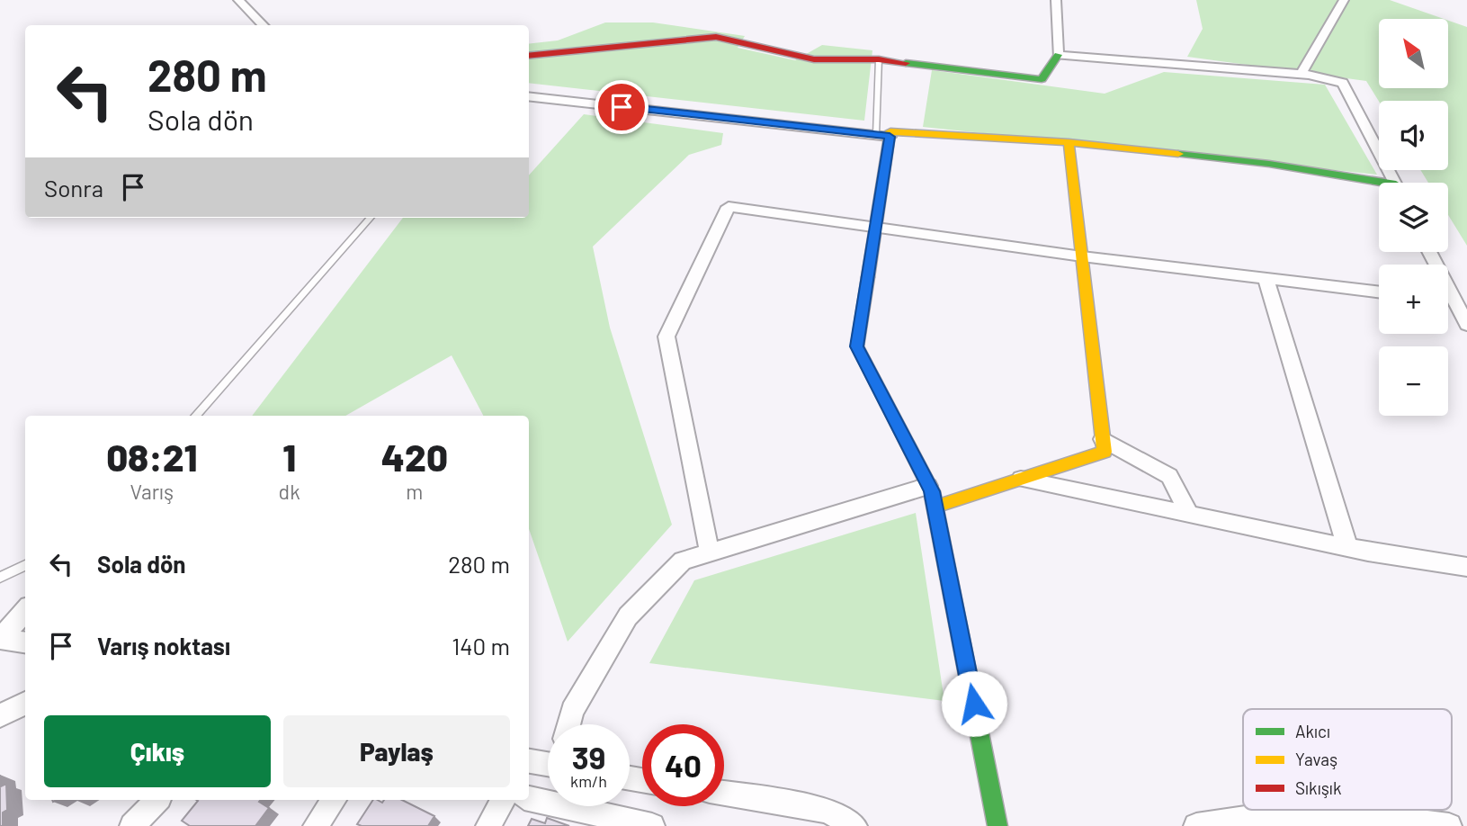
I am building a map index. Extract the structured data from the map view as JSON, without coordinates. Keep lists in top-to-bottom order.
{
  "legend": ["Akıcı", "Yavaş", "Sıkışık"],
  "north": "top left",
  "page": {
    "map_buttons": ["+", "−"],
    "turn": ["280 m", "Sola dön"],
    "then": "Sonra",
    "eta": [
      "08:21",
      "Varış",
      "1",
      "dk",
      "420",
      "m"
    ],
    "list": [
      {
        "name": "Sola dön",
        "value": "280 m"
      },
      {
        "name": "Varış noktası",
        "value": "140 m"
      }
    ],
    "buttons": ["Çıkış", "Paylaş"],
    "speed": "39 km/h",
    "limit": "40"
  }
}
